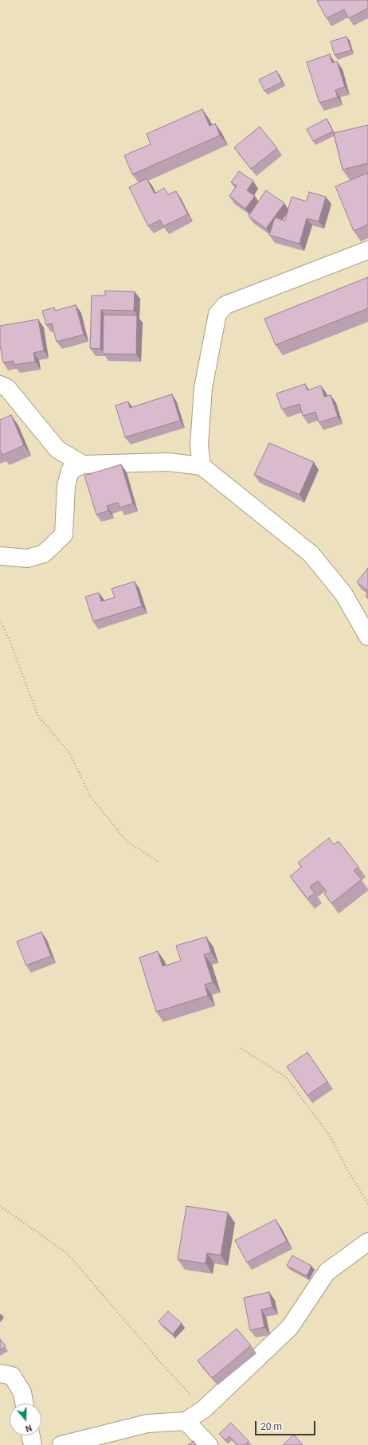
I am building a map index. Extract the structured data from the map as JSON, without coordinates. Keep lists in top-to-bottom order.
{
  "scale_bar": "20 m",
  "north": "bottom"
}
